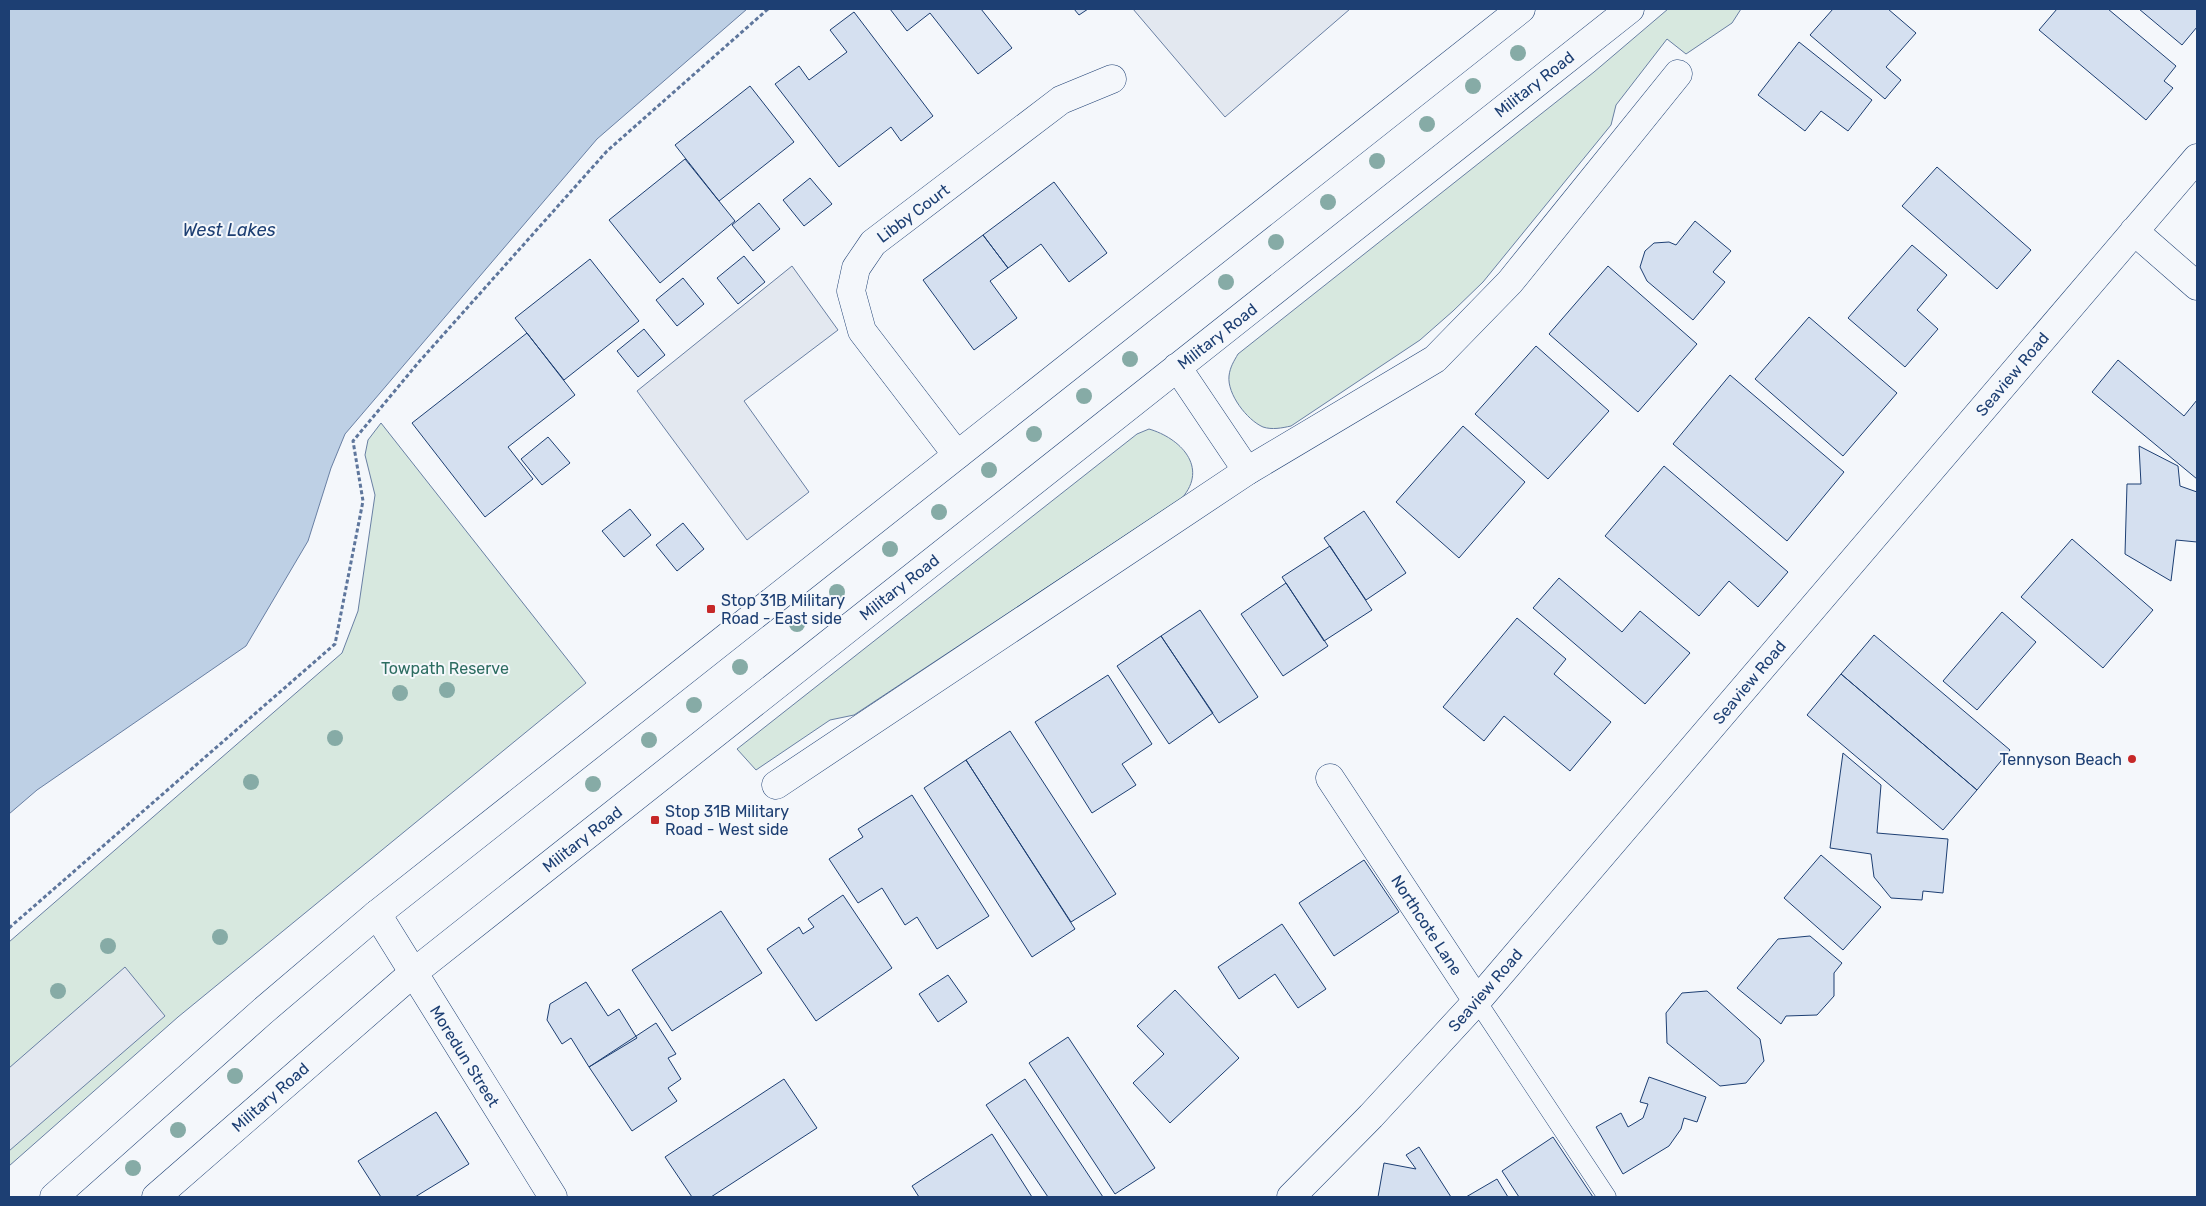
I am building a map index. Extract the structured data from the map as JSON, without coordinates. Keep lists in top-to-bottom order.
{
  "streets": {
    "main road": [
      "Military Road",
      "Libby Court",
      "Seaview Road",
      "Northcote Lane",
      "Moredun Street"
    ]
  },
  "crossings": [
    ["Military Road", "Moredun Street"],
    ["Seaview Road", "Northcote Lane"]
  ],
  "water": ["West Lakes"],
  "parks": ["Towpath Reserve"],
  "places": {
    "transit": ["Stop 31B Military Road - East side", "Stop 31B Military Road - West side"],
    "other": ["Tennyson Beach"]
  }
}
